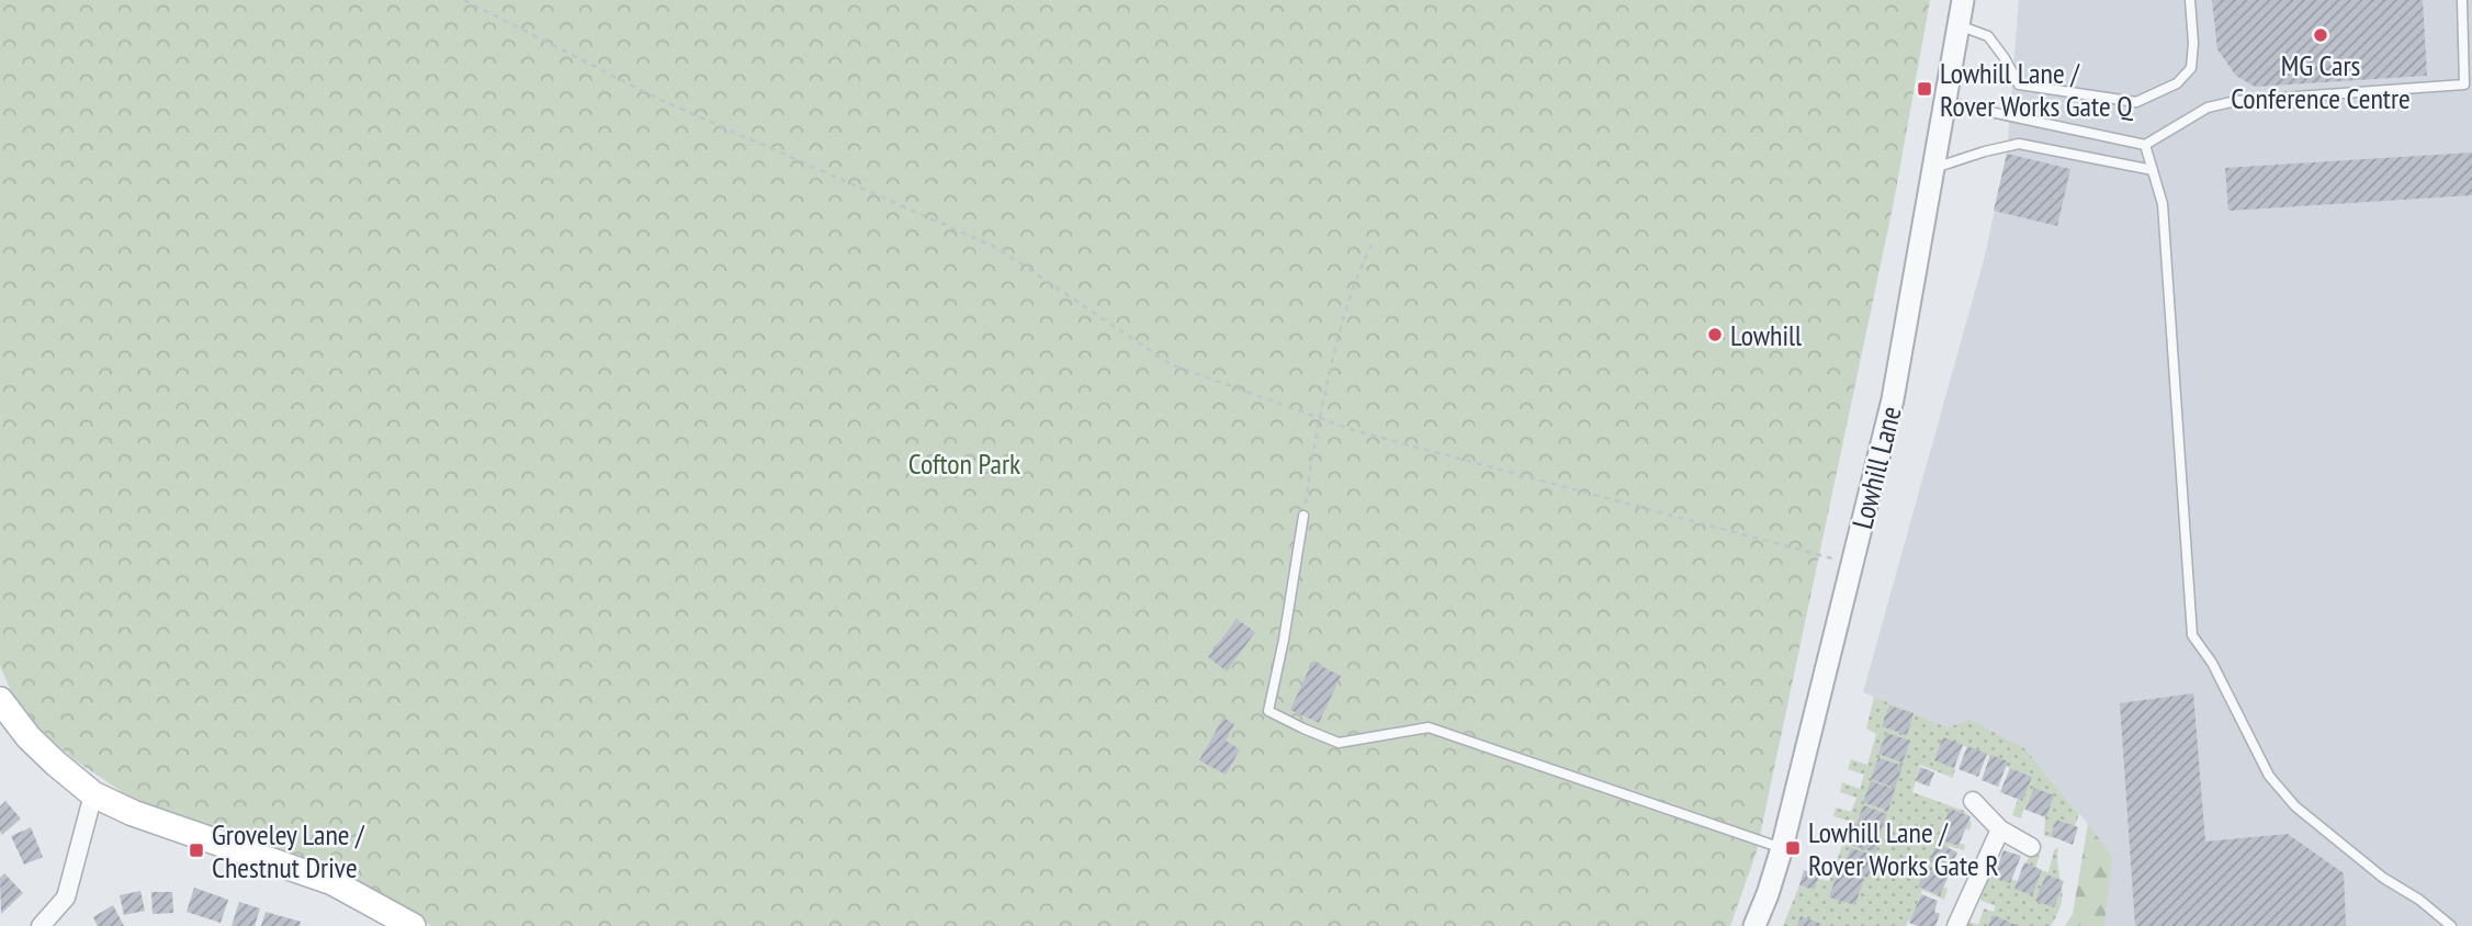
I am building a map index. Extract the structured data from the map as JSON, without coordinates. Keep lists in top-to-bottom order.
{
  "streets": {
    "street": ["Lowhill Lane"]
  },
  "parks": ["Cofton Park"],
  "places": {
    "other": ["MG Cars Conference Centre", "Lowhill"],
    "transit": ["Lowhill Lane / Rover Works Gate Q", "Lowhill Lane / Rover Works Gate R", "Groveley Lane / Chestnut Drive"]
  }
}
